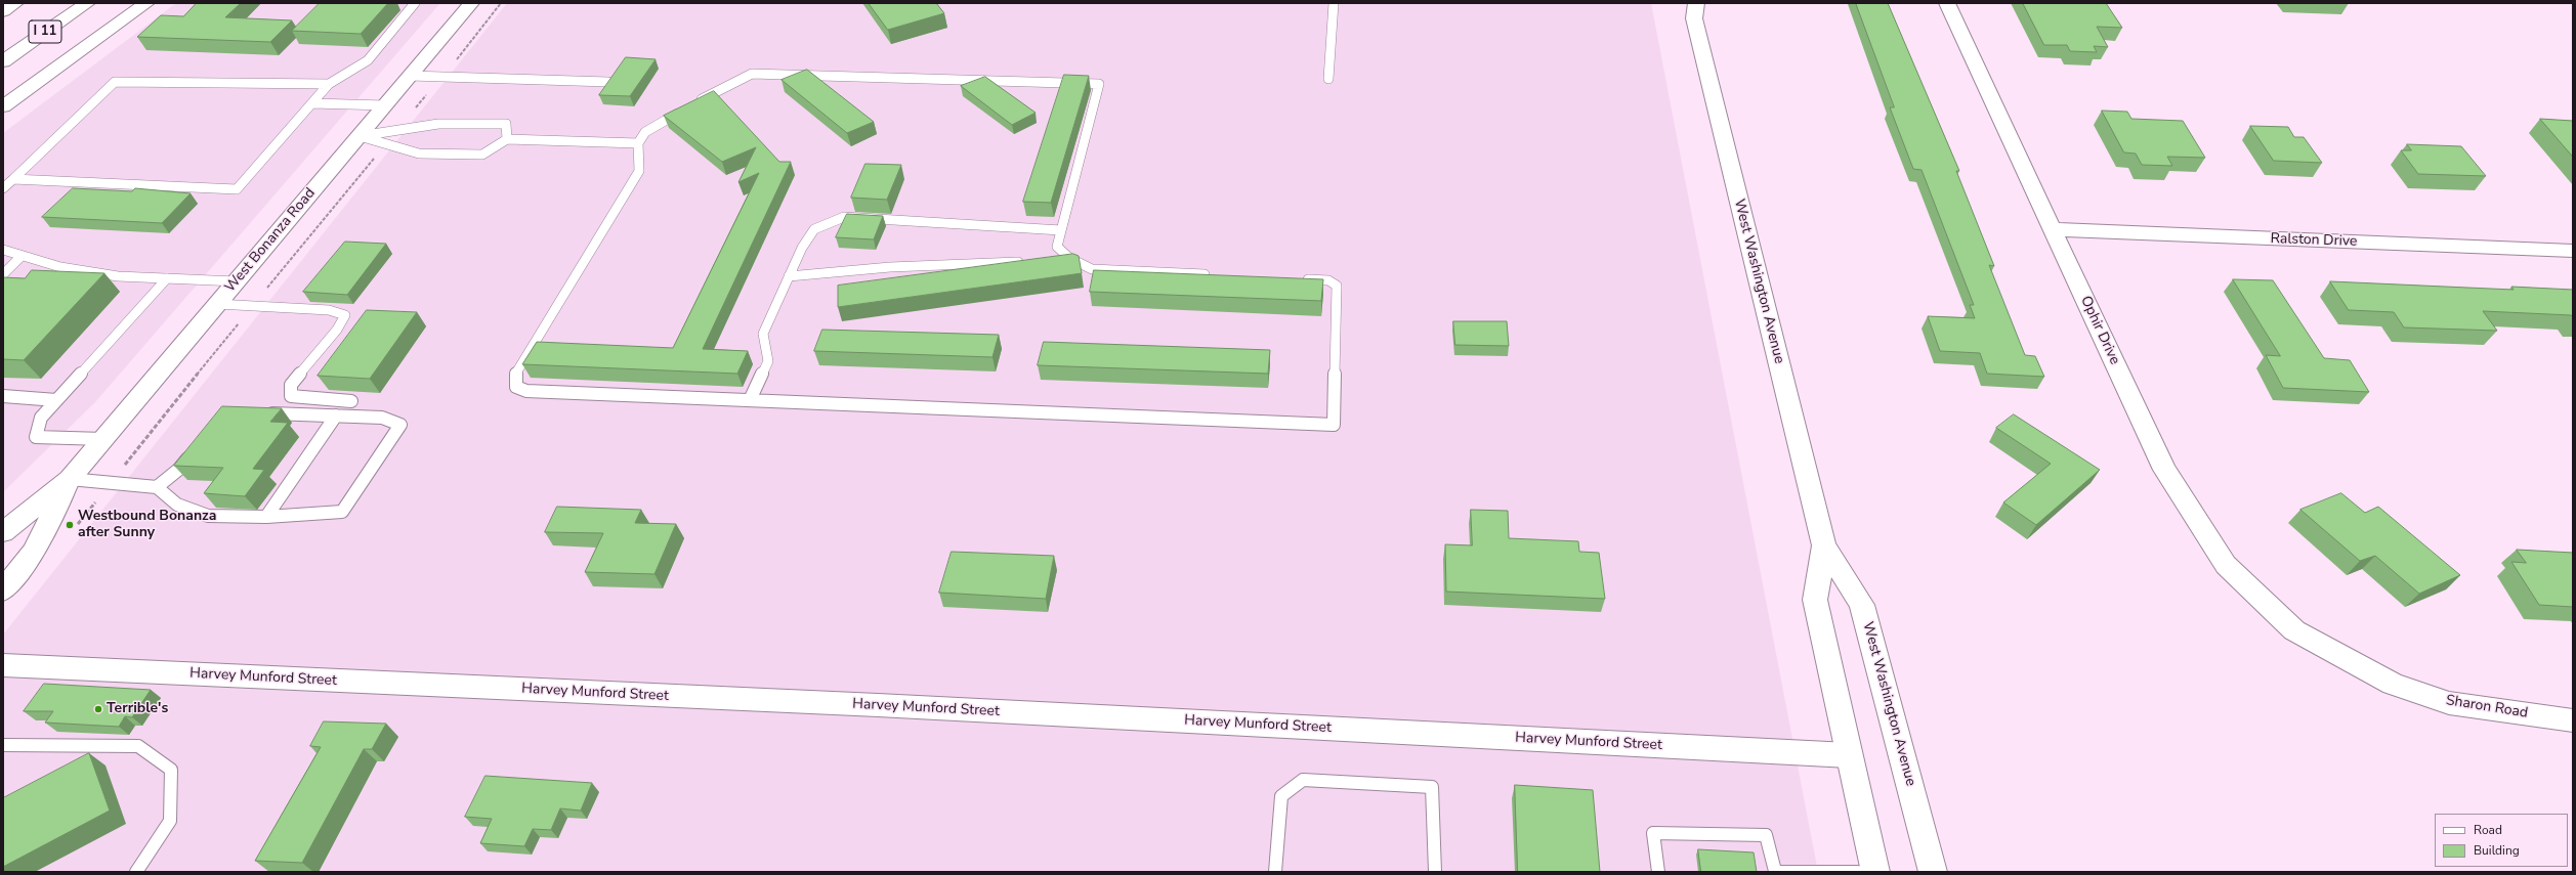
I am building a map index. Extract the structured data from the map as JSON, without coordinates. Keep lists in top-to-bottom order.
{
  "streets": {
    "main road": [
      "I 11",
      "West Bonanza Road",
      "Ralston Drive",
      "West Washington Avenue",
      "Ophir Drive",
      "Harvey Munford Street",
      "Sharon Road"
    ]
  },
  "crossings": [
    ["Ralston Drive", "Ophir Drive"],
    ["West Washington Avenue", "Harvey Munford Street"],
    ["Ophir Drive", "Sharon Road"]
  ],
  "places": ["Westbound Bonanza after Sunny", "Terrible's"],
  "legend": ["Road", "Building"]
}
